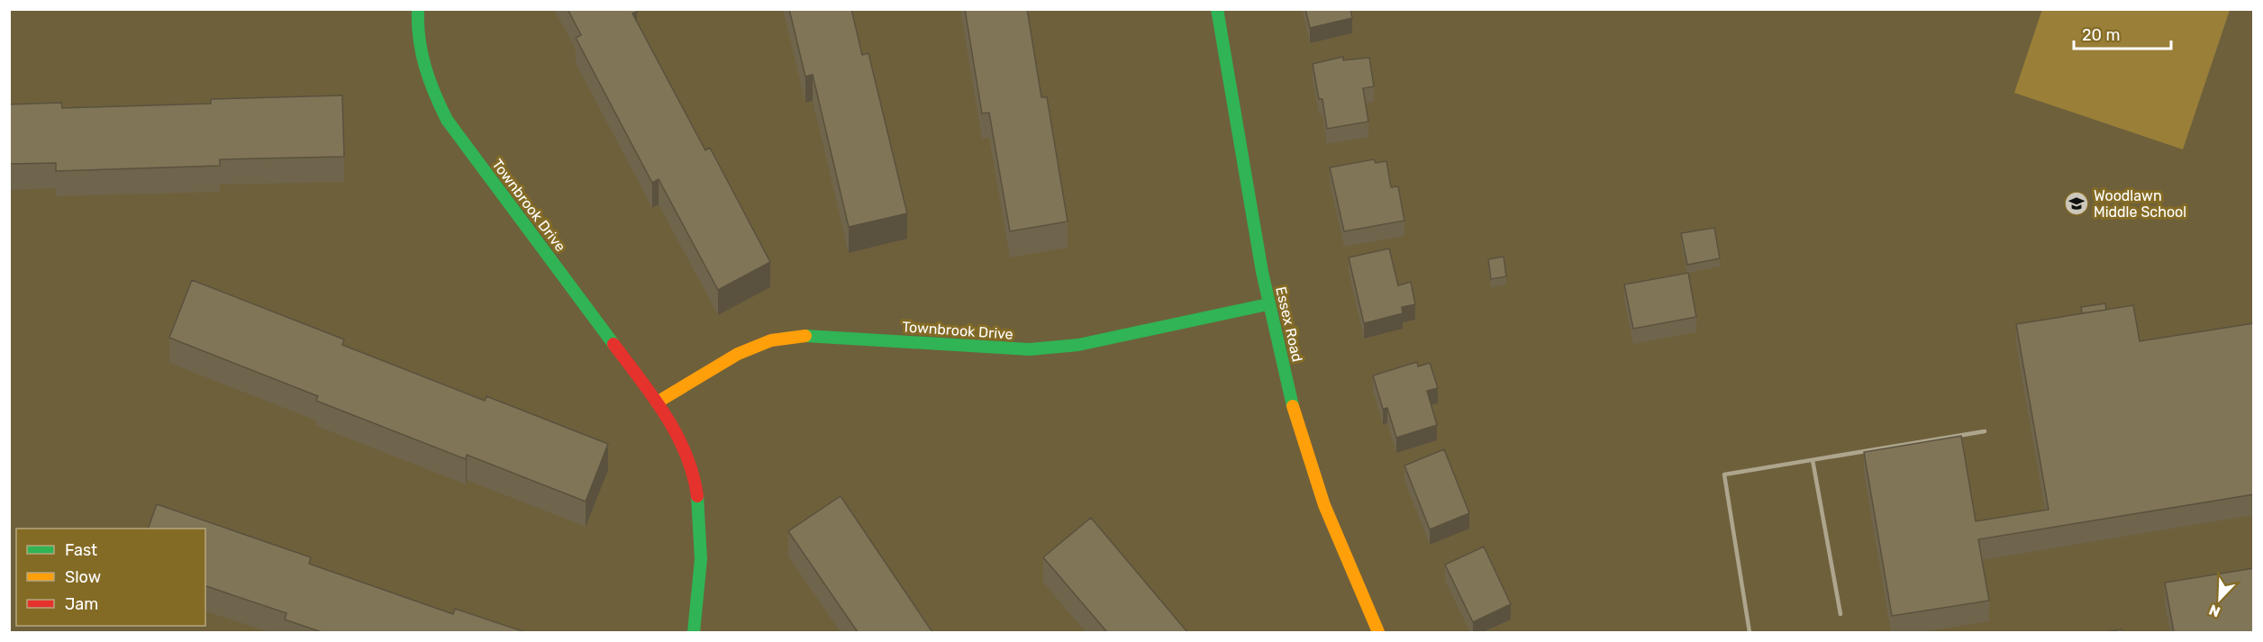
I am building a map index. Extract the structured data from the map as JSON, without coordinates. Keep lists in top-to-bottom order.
{
  "streets": {
    "street": ["Townbrook Drive", "Essex Road"]
  },
  "crossings": [
    ["Townbrook Drive", "Essex Road"]
  ],
  "places": {
    "school or university": ["Woodlawn Middle School"]
  },
  "legend": ["Fast", "Slow", "Jam"],
  "scale_bar": "20 m",
  "north": "bottom left"
}
